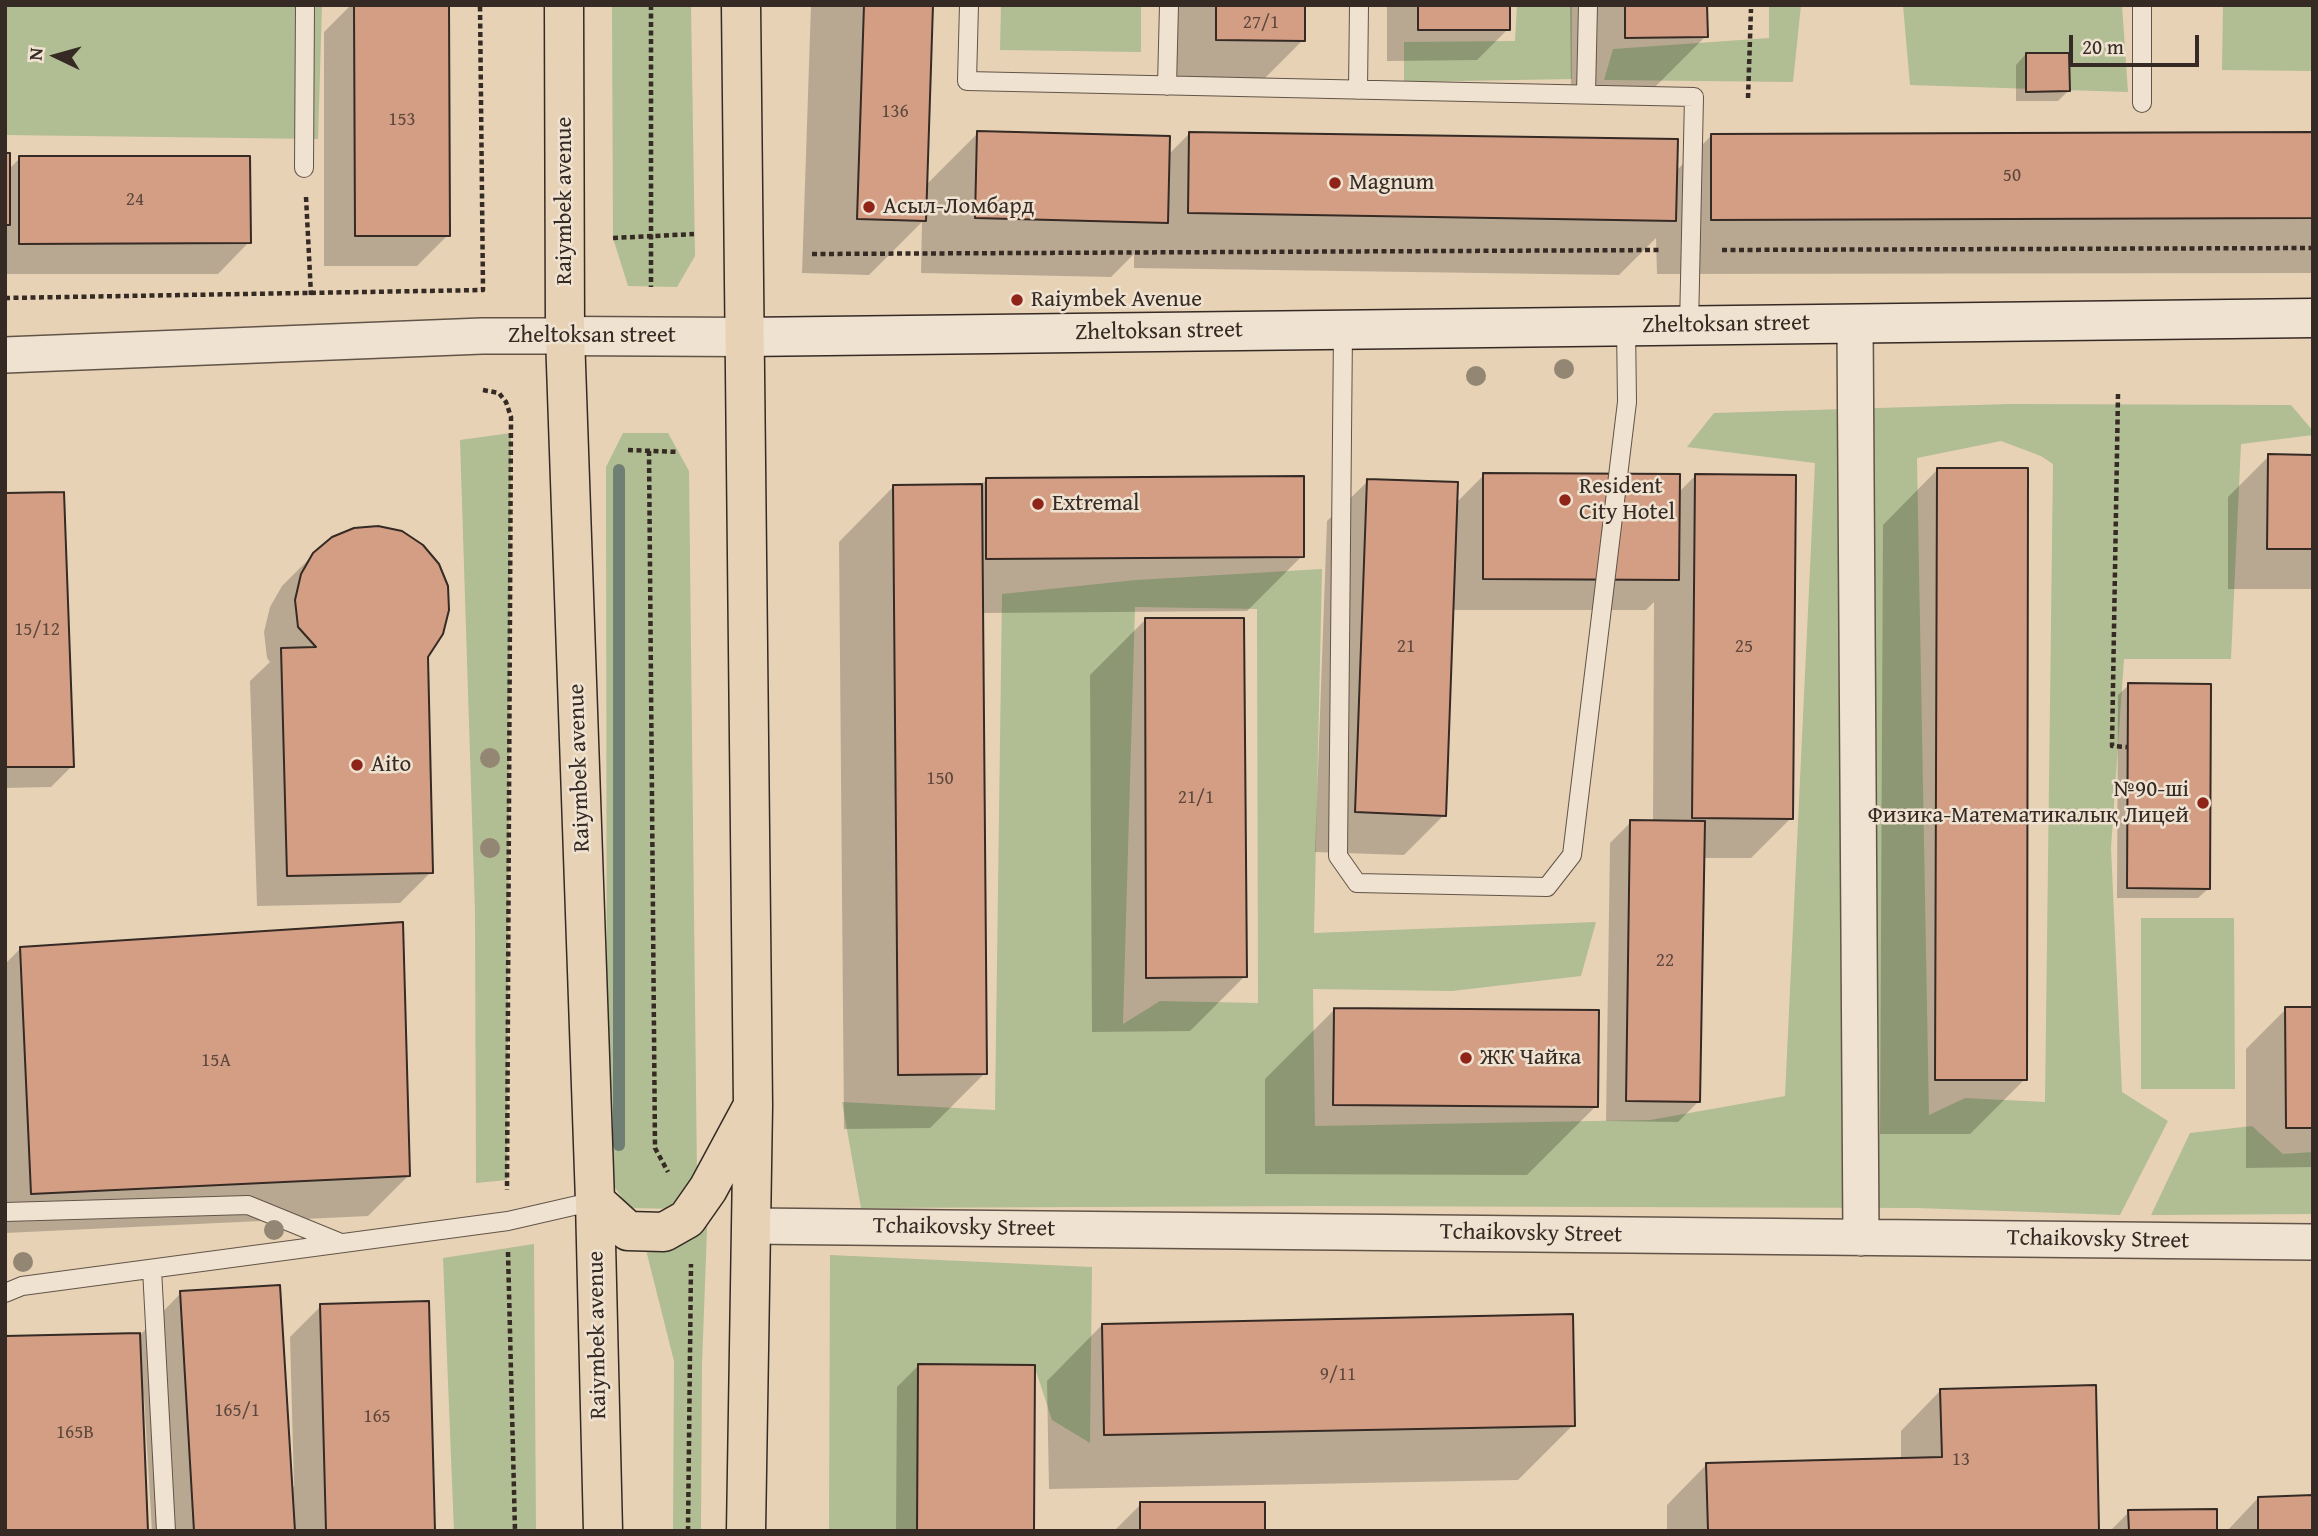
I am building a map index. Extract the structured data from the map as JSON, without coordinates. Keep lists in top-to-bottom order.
{
  "streets": {
    "main road": ["Raiymbek avenue", "Zheltoksan street"],
    "street": ["Tchaikovsky Street"]
  },
  "crossings": [
    ["Raiymbek avenue", "Zheltoksan street"]
  ],
  "places": [
    "Magnum",
    "Асыл-Ломбард",
    "Raiymbek Avenue",
    "Resident City Hotel",
    "Extremal",
    "Aito",
    "№90-ші Физика-Математикалық Лицей",
    "ЖК Чайка"
  ],
  "house_numbers": [
    "27/1",
    "136",
    "153",
    "50",
    "24",
    "15/12",
    "21",
    "25",
    "150",
    "21/1",
    "22",
    "15А",
    "9/11",
    "165/1",
    "165",
    "165В",
    "13"
  ],
  "scale_bar": "20 m",
  "north": "left"
}
